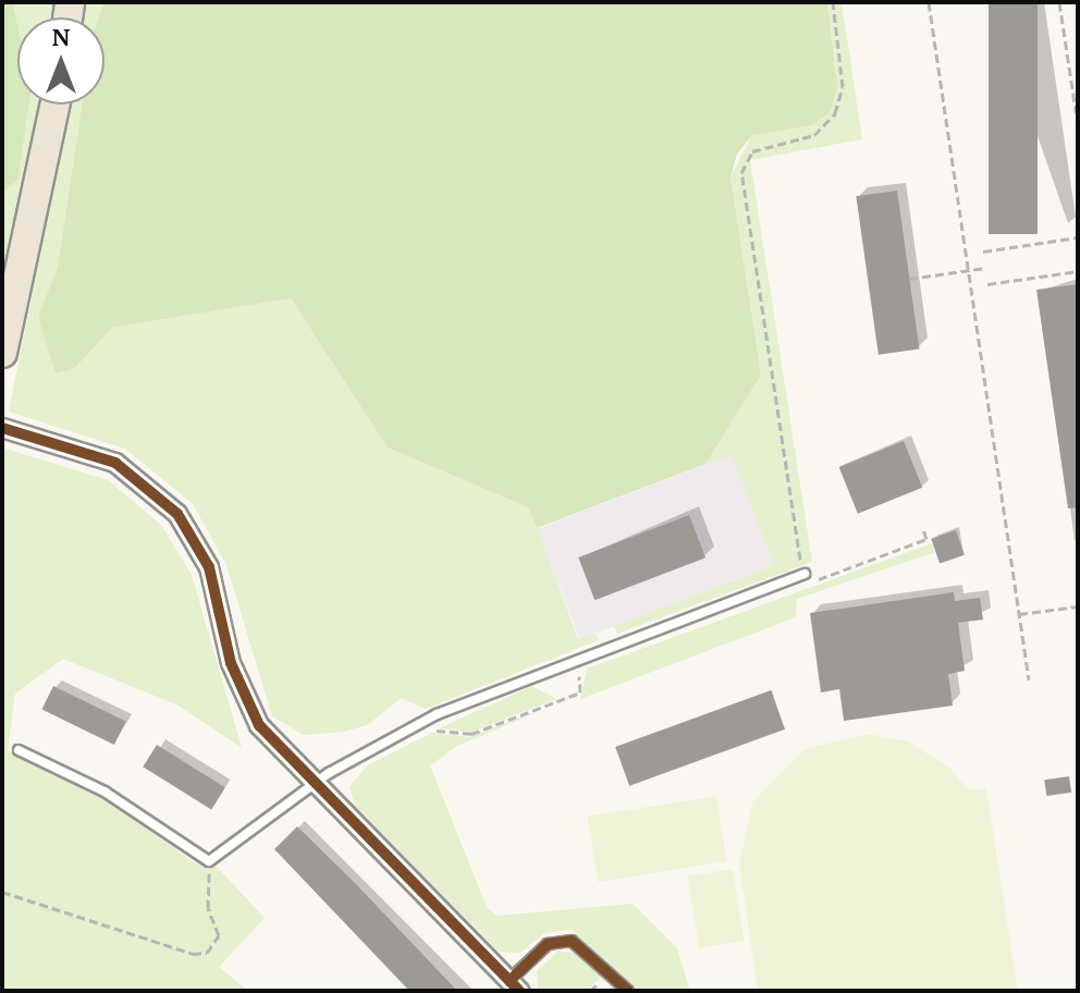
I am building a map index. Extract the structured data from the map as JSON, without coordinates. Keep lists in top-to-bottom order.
{
  "north": "top"
}
